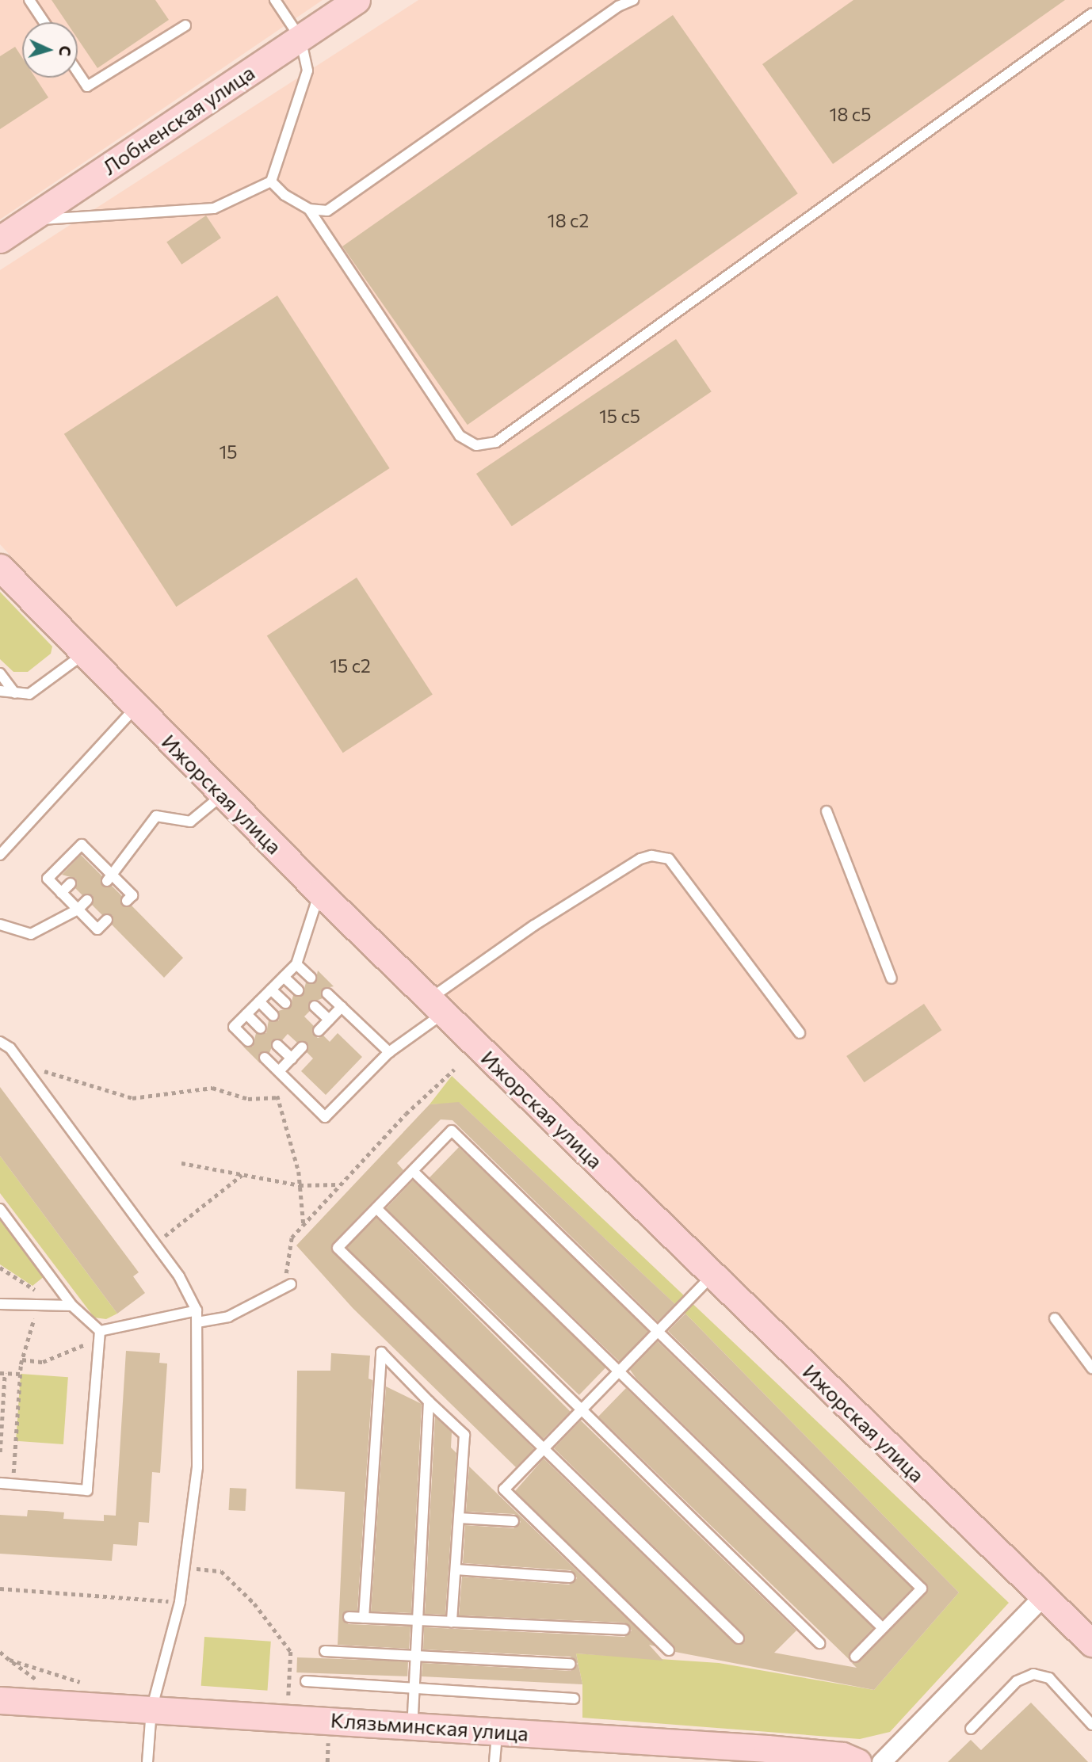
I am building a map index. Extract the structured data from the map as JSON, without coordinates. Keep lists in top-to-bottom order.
{
  "streets": {
    "street": ["Лобненская улица", "Ижорская улица", "Клязьминская улица"]
  },
  "house_numbers": [
    "18 с5",
    "18 с2",
    "15 с5",
    "15",
    "15 с2"
  ],
  "north": "right"
}
